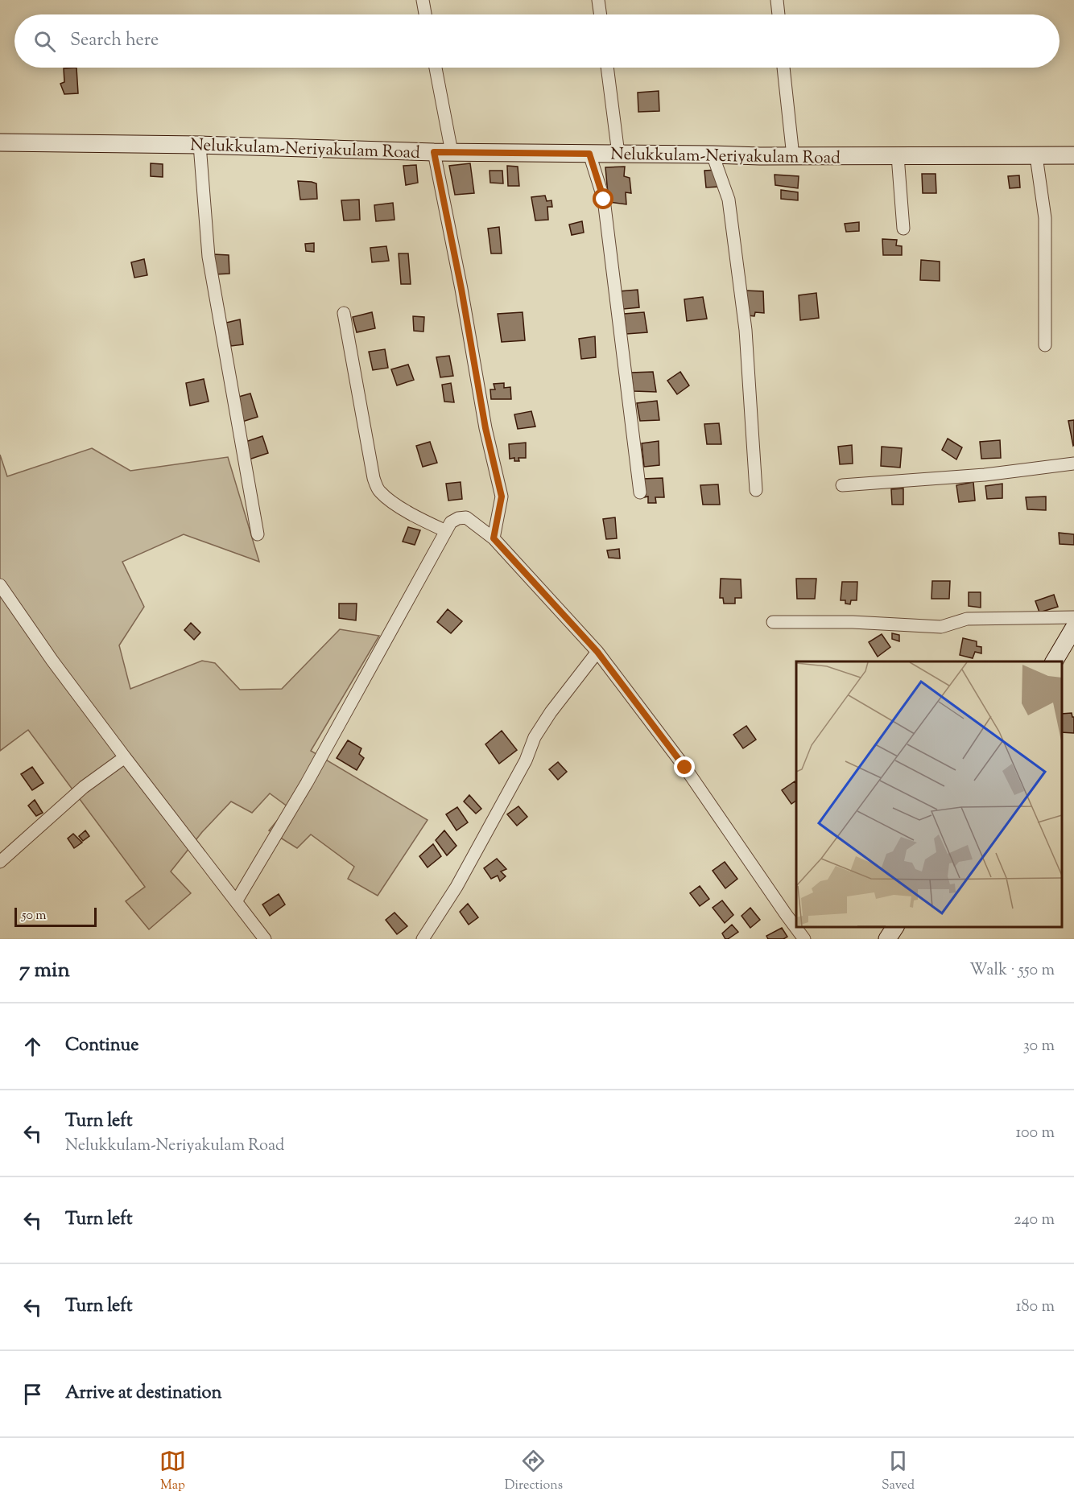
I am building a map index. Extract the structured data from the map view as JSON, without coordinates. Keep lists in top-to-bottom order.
{
  "streets": {
    "main road": ["Nelukkulam-Neriyakulam Road"]
  },
  "scale_bar": "50 m",
  "page": {
    "search": "Search here",
    "scale": "50 m",
    "heading": ["7 min", "Walk · 550 m"],
    "list": [
      ["Continue", "30 m"],
      ["Turn left", "Nelukkulam-Neriyakulam Road", "100 m"],
      ["Turn left", "240 m"],
      ["Turn left", "180 m"],
      "Arrive at destination"
    ],
    "nav": ["Map", "Directions", "Saved"]
  }
}
